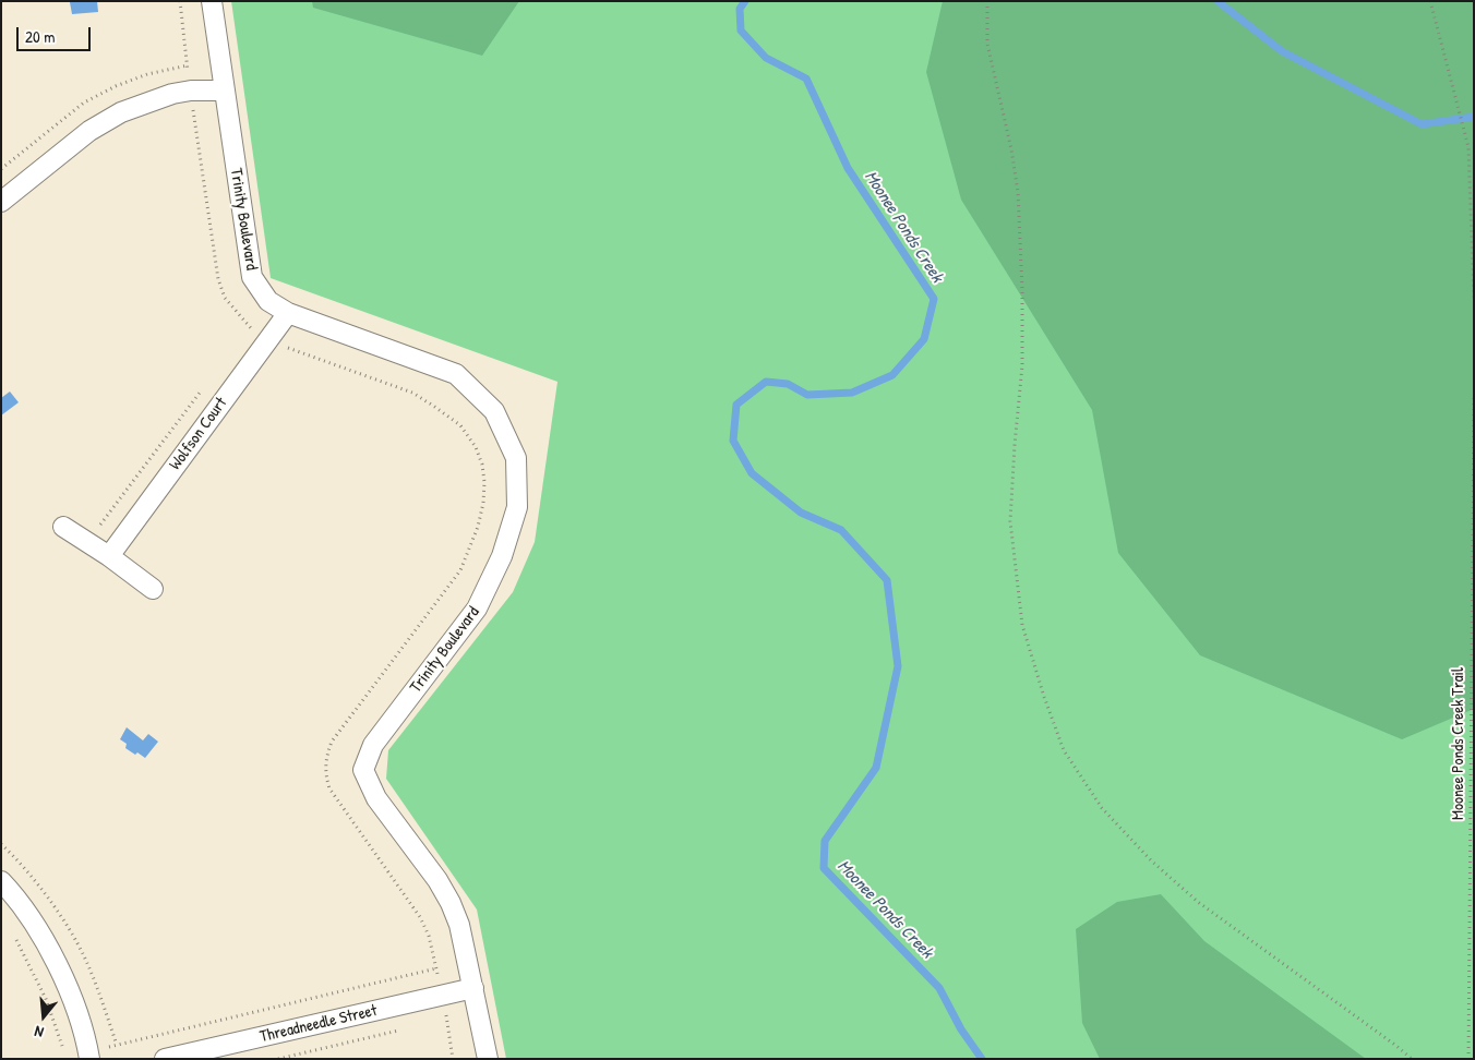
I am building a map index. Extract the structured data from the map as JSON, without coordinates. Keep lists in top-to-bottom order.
{
  "streets": {
    "street": ["Trinity Boulevard", "Wolfson Court", "Threadneedle Street"],
    "path": ["Moonee Ponds Creek Trail"]
  },
  "crossings": [
    ["Trinity Boulevard", "Wolfson Court"],
    ["Trinity Boulevard", "Threadneedle Street"]
  ],
  "water": ["Moonee Ponds Creek"],
  "scale_bar": "20 m",
  "north": "bottom"
}
